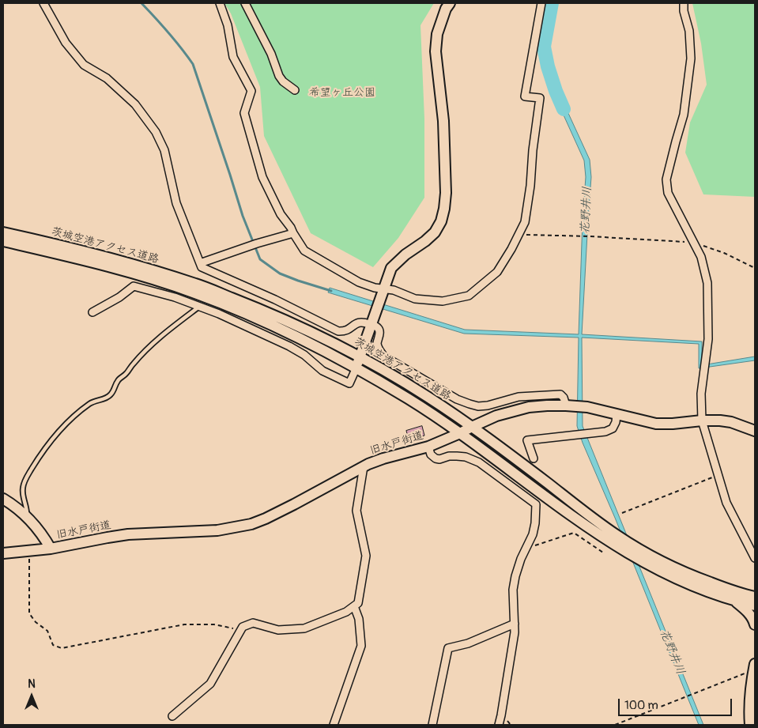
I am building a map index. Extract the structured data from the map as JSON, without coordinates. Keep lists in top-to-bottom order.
{
  "streets": {
    "main road": ["茨城空港アクセス道路", "旧水戸街道"]
  },
  "crossings": [
    ["茨城空港アクセス道路", "旧水戸街道"]
  ],
  "water": ["花野井川"],
  "parks": ["希望ヶ丘公園"],
  "scale_bar": "100 m",
  "north": "top"
}
